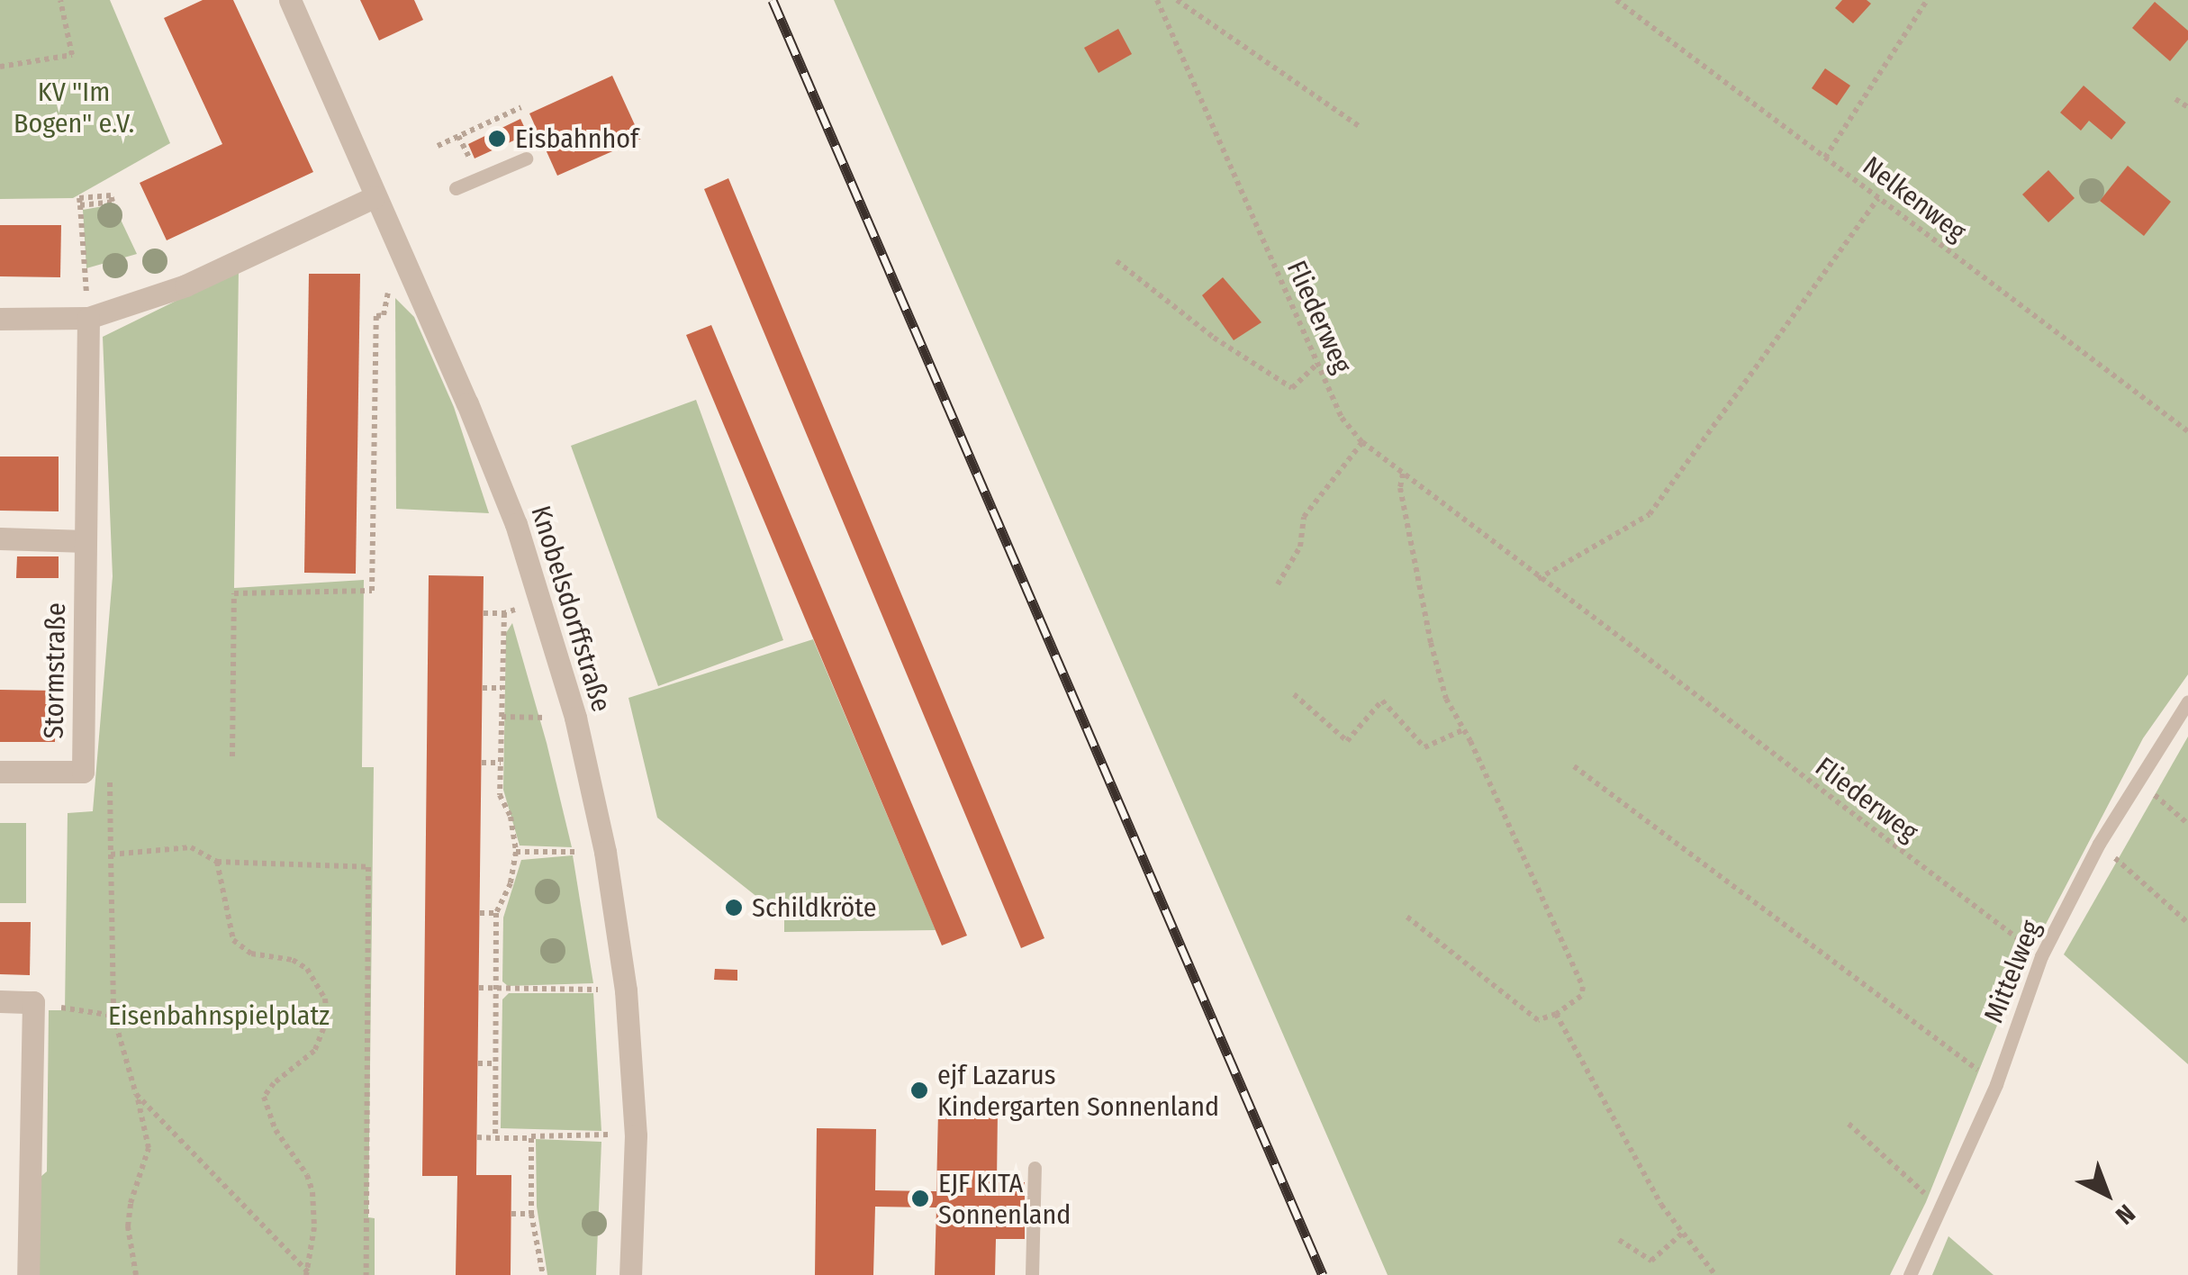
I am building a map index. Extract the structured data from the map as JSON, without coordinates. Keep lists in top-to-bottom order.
{
  "streets": {
    "street": ["Knobelsdorffstraße", "Stormstraße"],
    "lane": ["Mittelweg"],
    "path": ["Nelkenweg", "Fliederweg"]
  },
  "crossings": [
    ["Fliederweg", "Mittelweg"]
  ],
  "parks": ["KV \"Im Bogen\" e.V.", "Eisenbahnspielplatz"],
  "places": [
    "Eisbahnhof",
    "Schildkröte",
    "ejf Lazarus Kindergarten Sonnenland",
    "EJF KITA Sonnenland"
  ],
  "north": "bottom right"
}
